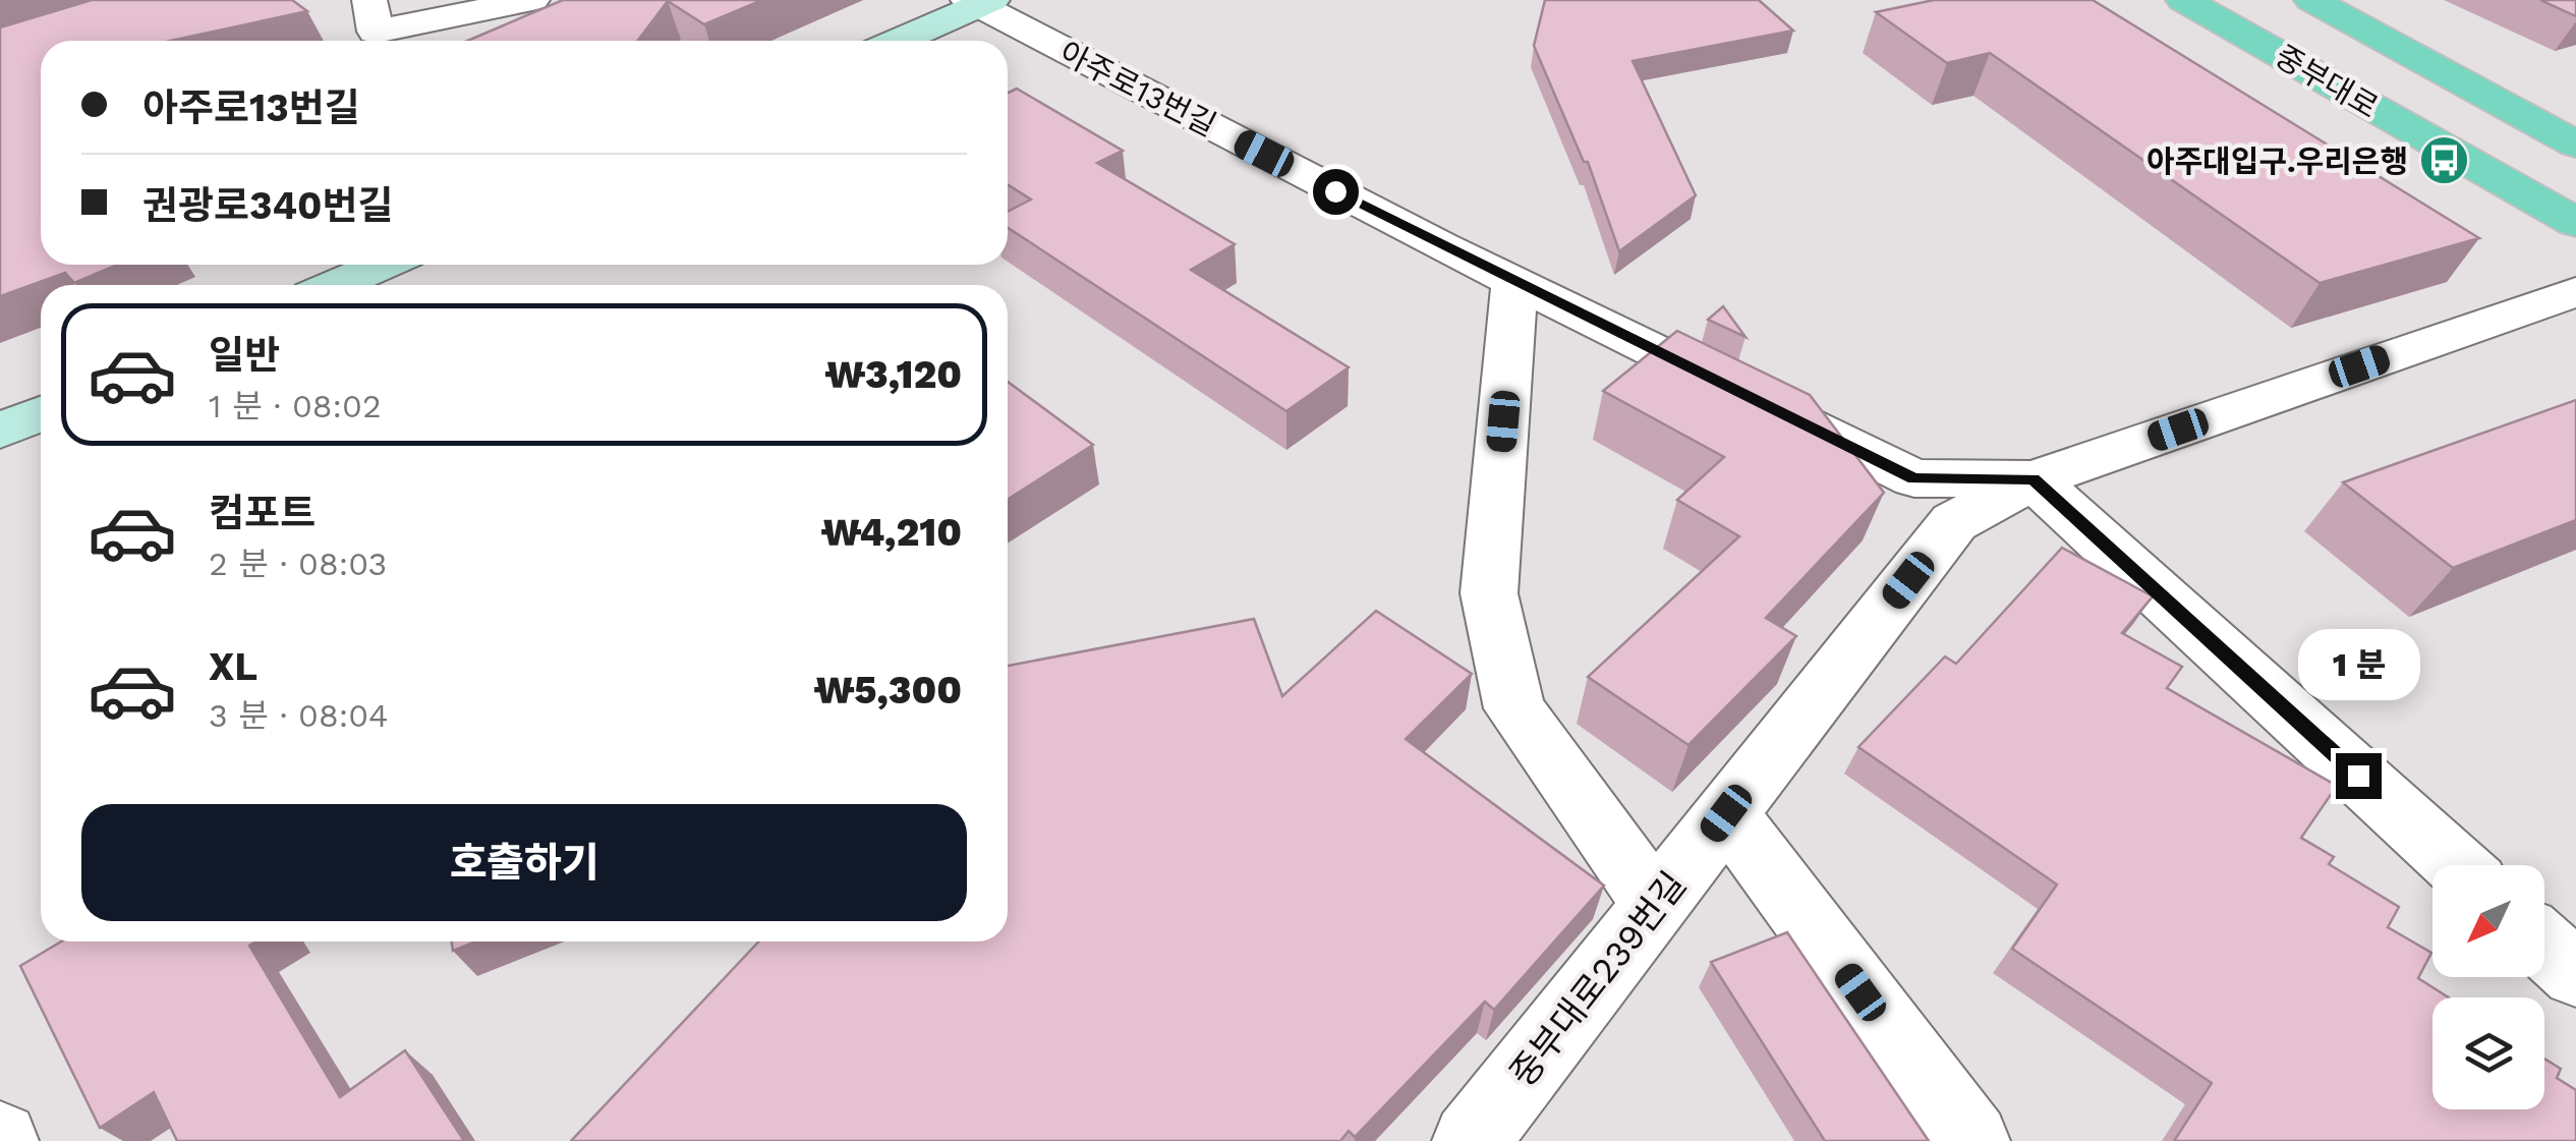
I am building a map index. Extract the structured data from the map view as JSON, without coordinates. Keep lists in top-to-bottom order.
{
  "streets": {
    "main road": ["중부대로"],
    "street": ["아주로13번길", "중부대로239번길"]
  },
  "crossings": [
    ["아주로13번길", "중부대로239번길"]
  ],
  "places": {
    "bus stop": ["아주대입구.우리은행"]
  },
  "north": "bottom left",
  "page": {
    "banner": ["아주로13번길", "권광로340번길"],
    "list": [
      {
        "name": "일반",
        "note": "1 분 · 08:02",
        "value": "₩3,120"
      },
      {
        "name": "컴포트",
        "note": "2 분 · 08:03",
        "value": "₩4,210"
      },
      {
        "name": "XL",
        "note": "3 분 · 08:04",
        "value": "₩5,300"
      }
    ],
    "bubble": "1 분",
    "buttons": "호출하기"
  }
}
